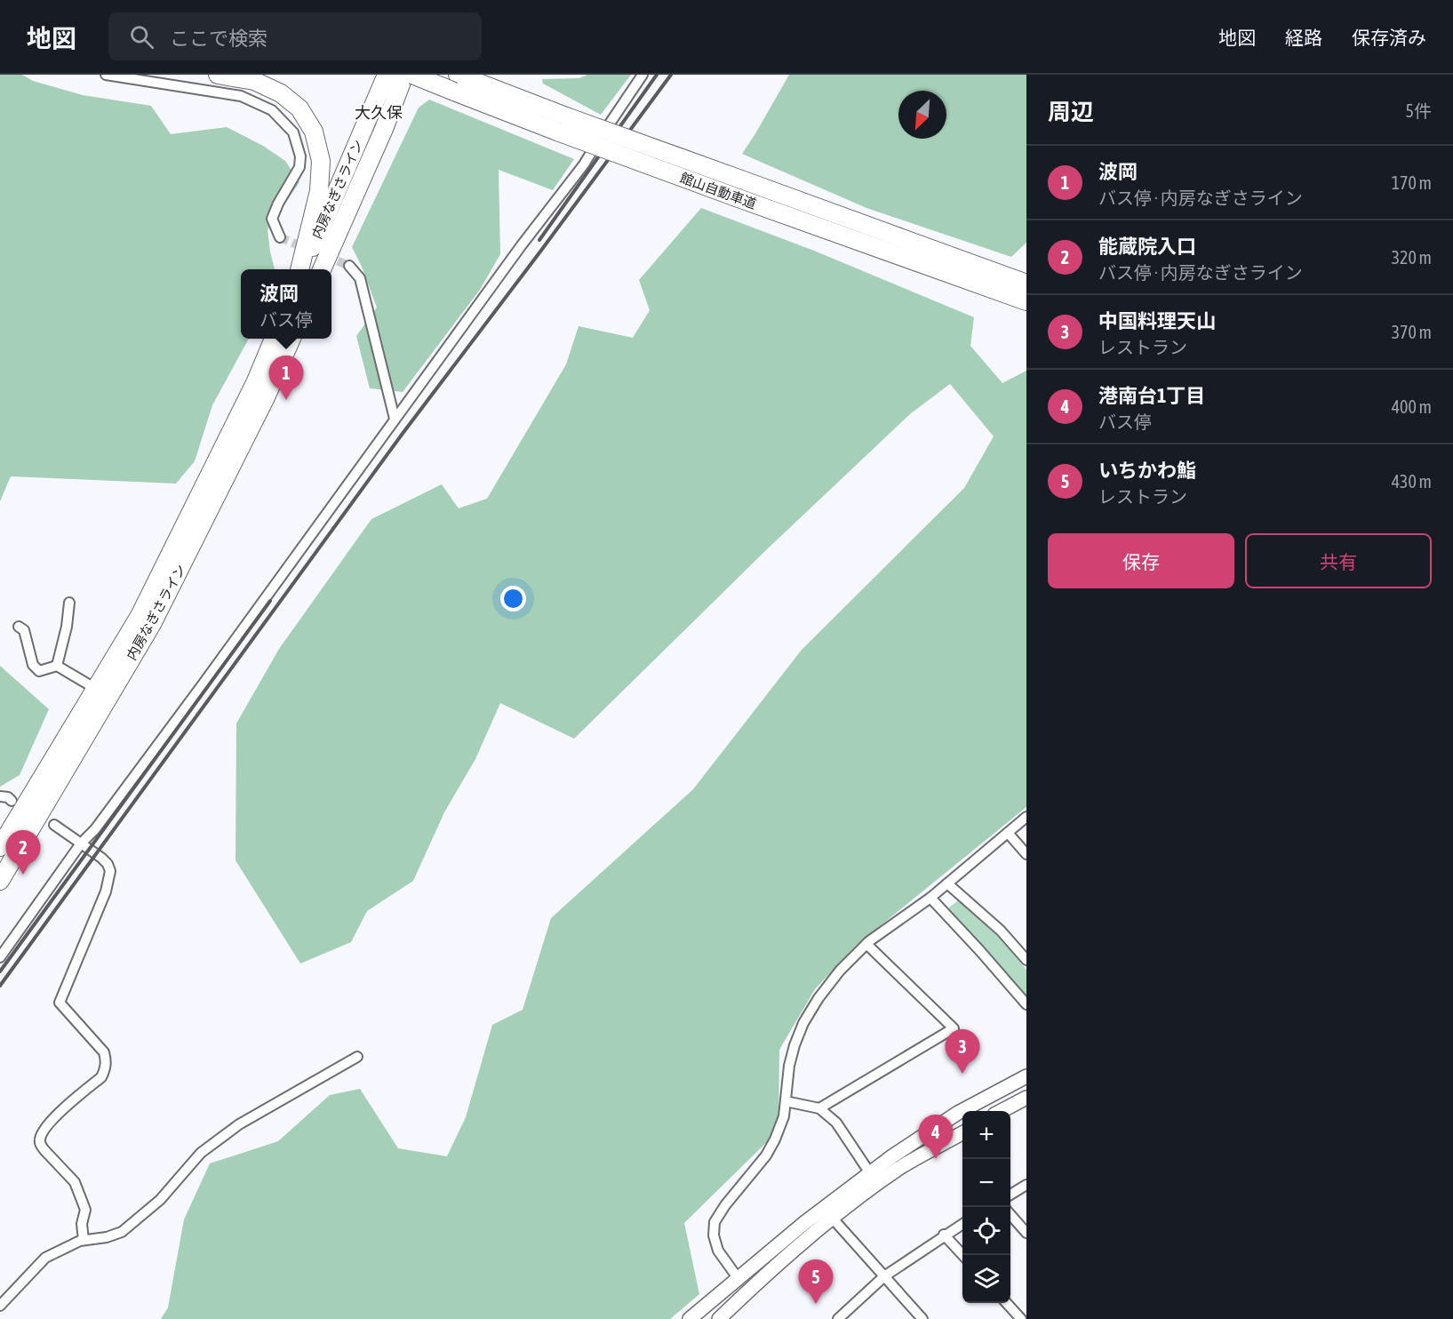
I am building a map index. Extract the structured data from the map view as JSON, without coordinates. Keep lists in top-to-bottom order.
{
  "streets": {
    "highway": ["内房なぎさライン", "館山自動車道"]
  },
  "districts": ["大久保"],
  "north": "bottom left",
  "page": {
    "header": "地図",
    "search": "ここで検索",
    "nav": ["地図", "経路", "保存済み"],
    "heading": ["周辺", "5件"],
    "list": [
      {
        "mark": "1",
        "name": "波岡",
        "note": "バス停 · 内房なぎさライン",
        "value": "170 m"
      },
      {
        "mark": "2",
        "name": "能蔵院入口",
        "note": "バス停 · 内房なぎさライン",
        "value": "320 m"
      },
      {
        "mark": "3",
        "name": "中国料理天山",
        "note": "レストラン",
        "value": "370 m"
      },
      {
        "mark": "4",
        "name": "港南台1丁目",
        "note": "バス停",
        "value": "400 m"
      },
      {
        "mark": "5",
        "name": "いちかわ鮨",
        "note": "レストラン",
        "value": "430 m"
      }
    ],
    "popup": ["波岡", "バス停"],
    "pins": [
      "1",
      "2",
      "3",
      "4",
      "5"
    ],
    "buttons": ["保存", "共有"],
    "map_buttons": ["+", "−"]
  }
}
